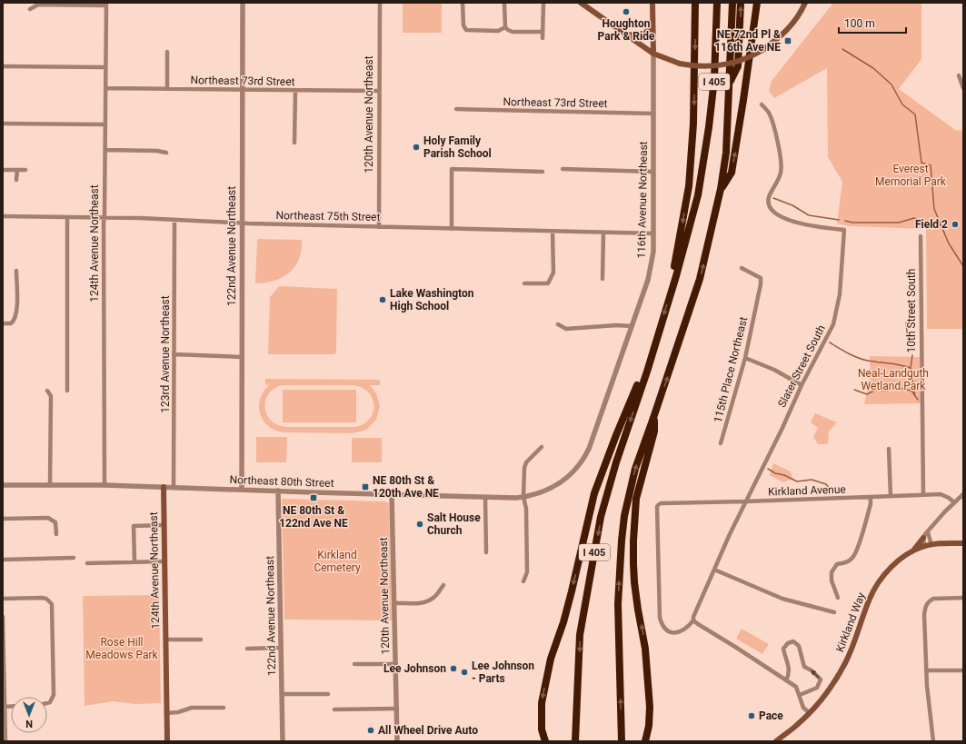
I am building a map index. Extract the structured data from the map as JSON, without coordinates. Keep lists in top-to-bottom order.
{
  "streets": {
    "highway": ["I 405"],
    "main road": ["116th Avenue Northeast", "124th Avenue Northeast", "Kirkland Way"],
    "street": [
      "Northeast 73rd Street",
      "120th Avenue Northeast",
      "Northeast 75th Street",
      "122nd Avenue Northeast",
      "10th Street South",
      "123rd Avenue Northeast",
      "Slater Street South",
      "115th Place Northeast",
      "Northeast 80th Street",
      "Kirkland Avenue"
    ]
  },
  "crossings": [
    ["Northeast 73rd Street", "120th Avenue Northeast"],
    ["Northeast 73rd Street", "116th Avenue Northeast"],
    ["Northeast 73rd Street", "124th Avenue Northeast"],
    ["Northeast 73rd Street", "122nd Avenue Northeast"],
    ["120th Avenue Northeast", "Northeast 75th Street"],
    ["120th Avenue Northeast", "Northeast 80th Street"],
    ["116th Avenue Northeast", "Northeast 75th Street"],
    ["116th Avenue Northeast", "Northeast 80th Street"],
    ["Northeast 75th Street", "124th Avenue Northeast"],
    ["Northeast 75th Street", "122nd Avenue Northeast"],
    ["Northeast 75th Street", "123rd Avenue Northeast"],
    ["124th Avenue Northeast", "Northeast 80th Street"],
    ["122nd Avenue Northeast", "Northeast 80th Street"],
    ["10th Street South", "Kirkland Avenue"],
    ["123rd Avenue Northeast", "Northeast 80th Street"],
    ["Slater Street South", "Kirkland Avenue"]
  ],
  "parks": [
    "Everest Memorial Park",
    "Neal-Landguth Wetland Park",
    "Kirkland Cemetery",
    "Rose Hill Meadows Park"
  ],
  "places": {
    "other": [
      "Houghton Park & Ride",
      "Holy Family Parish School",
      "Field 2",
      "Lake Washington High School",
      "Salt House Church",
      "Lee Johnson",
      "Lee Johnson - Parts",
      "Pace",
      "All Wheel Drive Auto"
    ],
    "transit": ["NE 72nd Pl & 116th Ave NE", "NE 80th St & 120th Ave NE", "NE 80th St & 122nd Ave NE"]
  },
  "scale_bar": "100 m",
  "north": "bottom"
}
